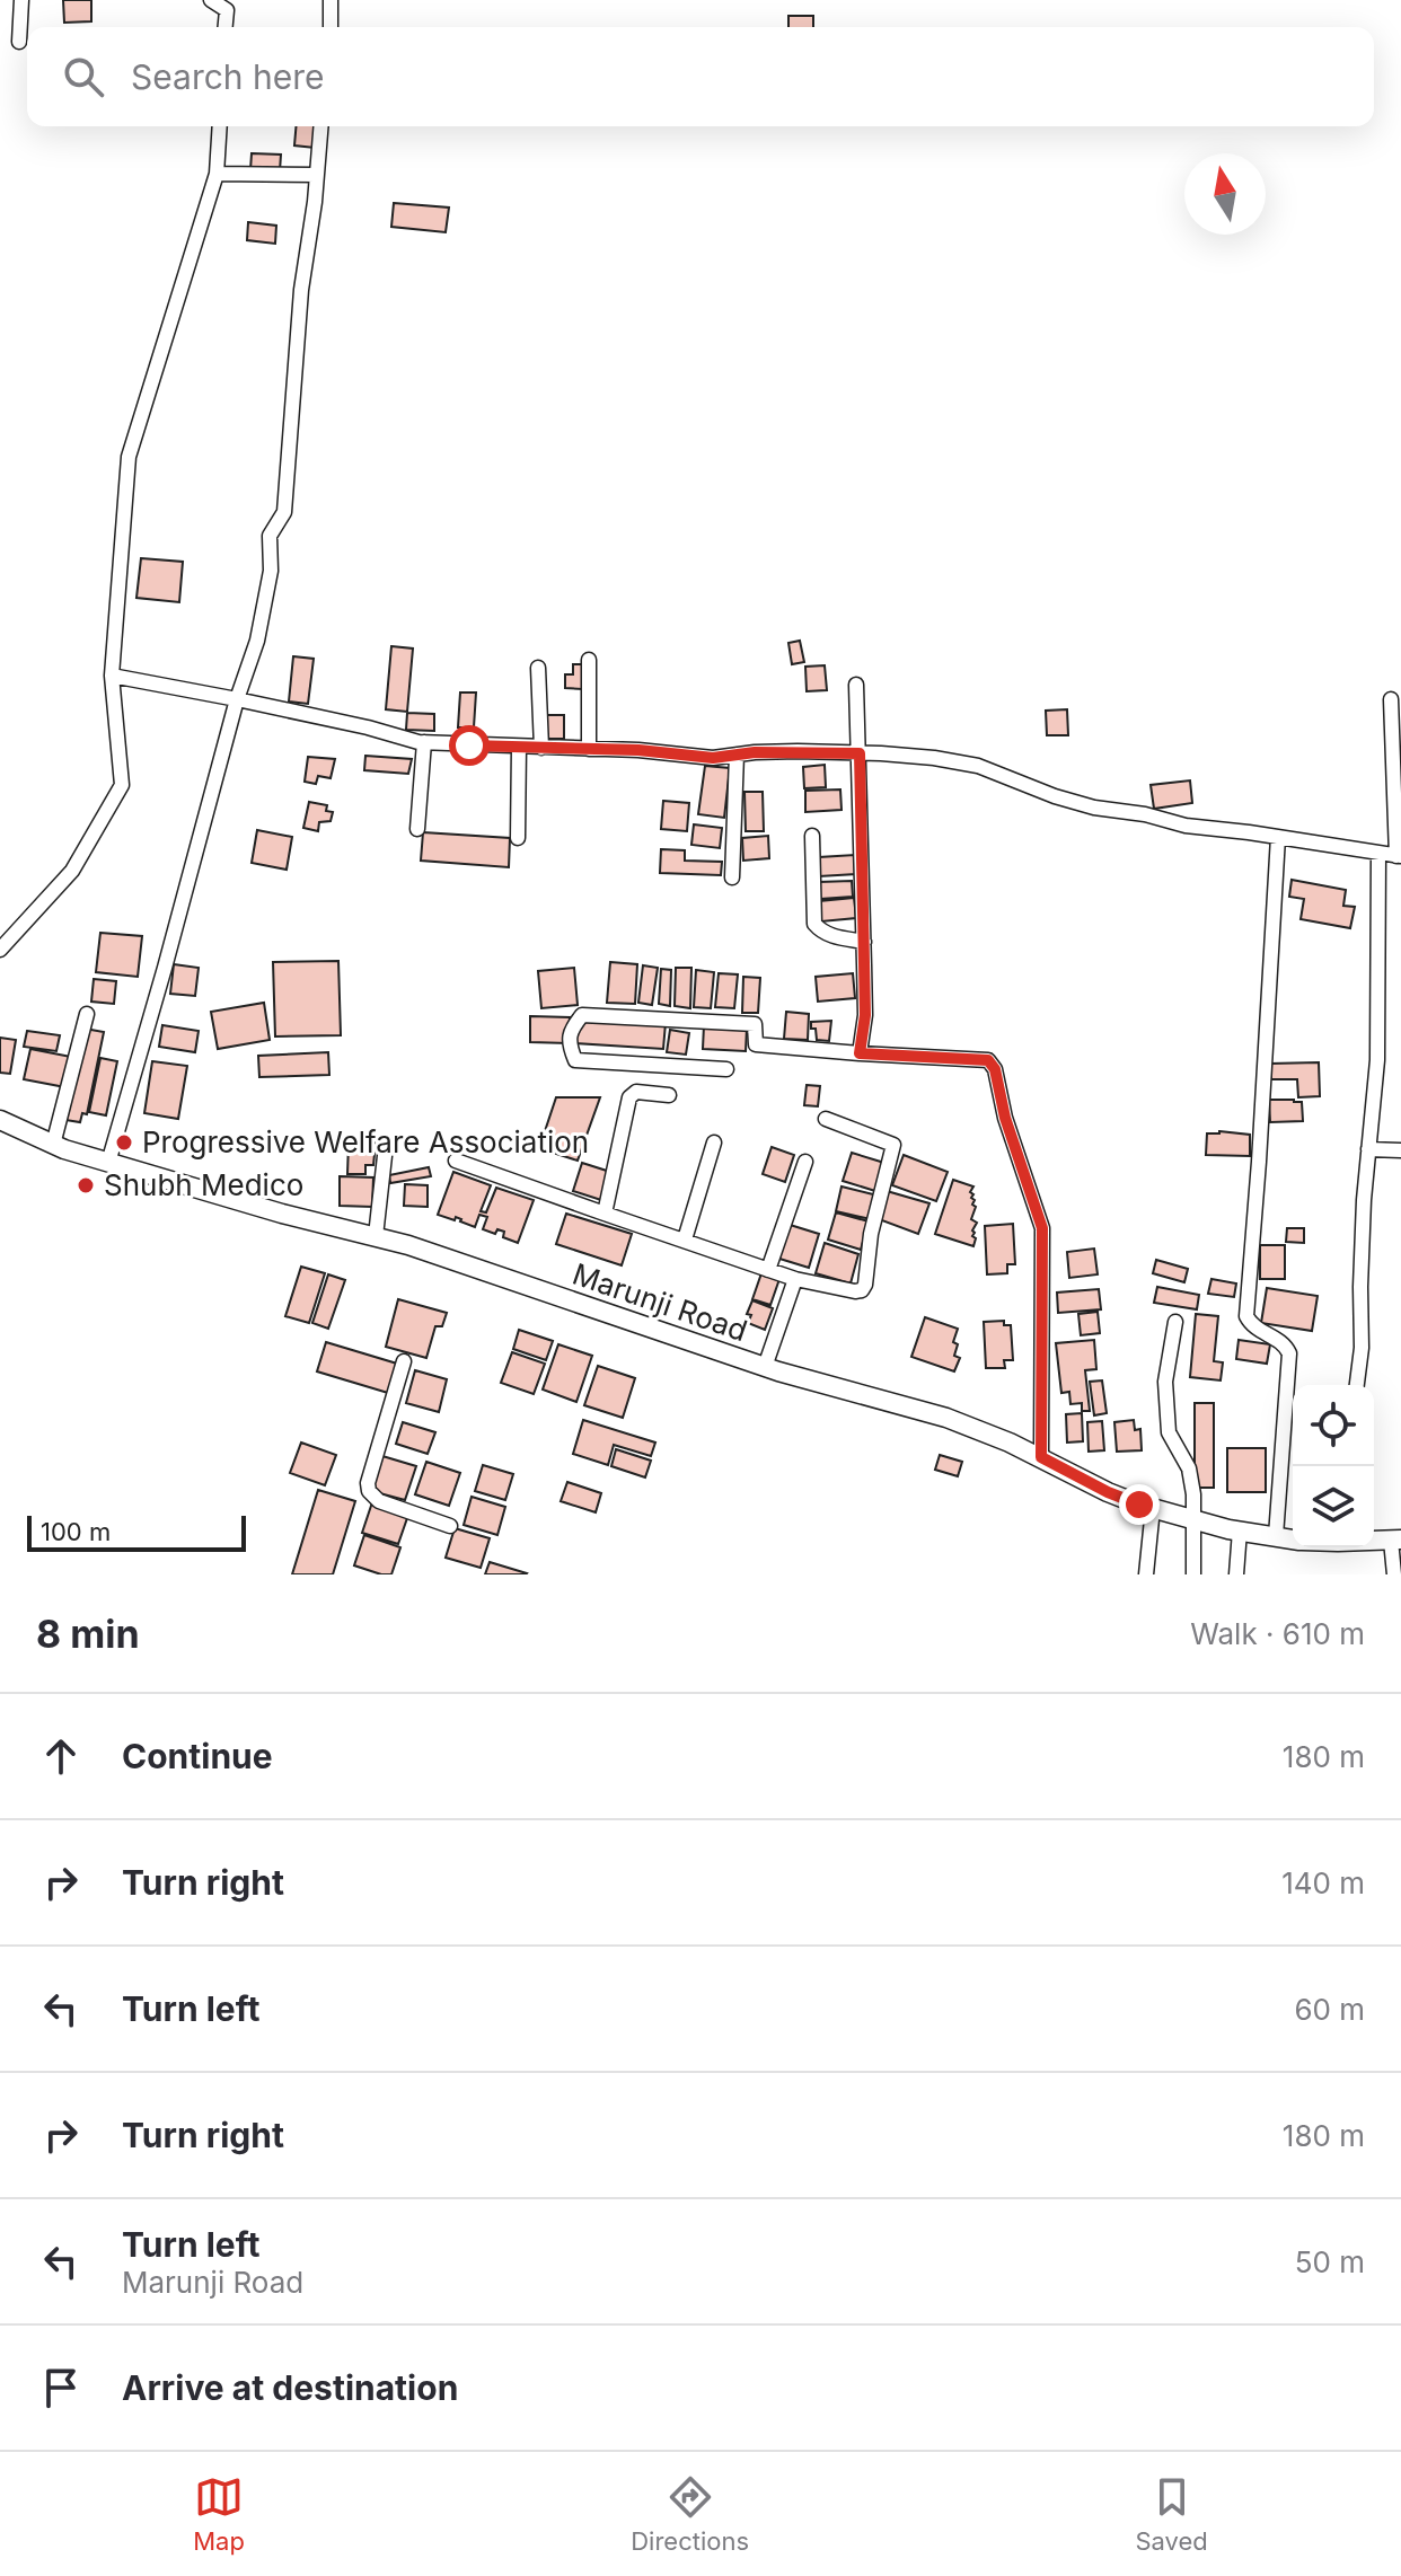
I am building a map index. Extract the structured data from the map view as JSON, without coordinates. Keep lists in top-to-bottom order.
{
  "streets": {
    "street": ["Marunji Road"]
  },
  "places": ["Progressive Welfare Association", "Shubh Medico"],
  "scale_bar": "100 m",
  "north": "top",
  "page": {
    "search": "Search here",
    "scale": "100 m",
    "heading": ["8 min", "Walk · 610 m"],
    "list": [
      ["Continue", "180 m"],
      ["Turn right", "140 m"],
      ["Turn left", "60 m"],
      ["Turn right", "180 m"],
      ["Turn left", "Marunji Road", "50 m"],
      "Arrive at destination"
    ],
    "nav": ["Map", "Directions", "Saved"]
  }
}
